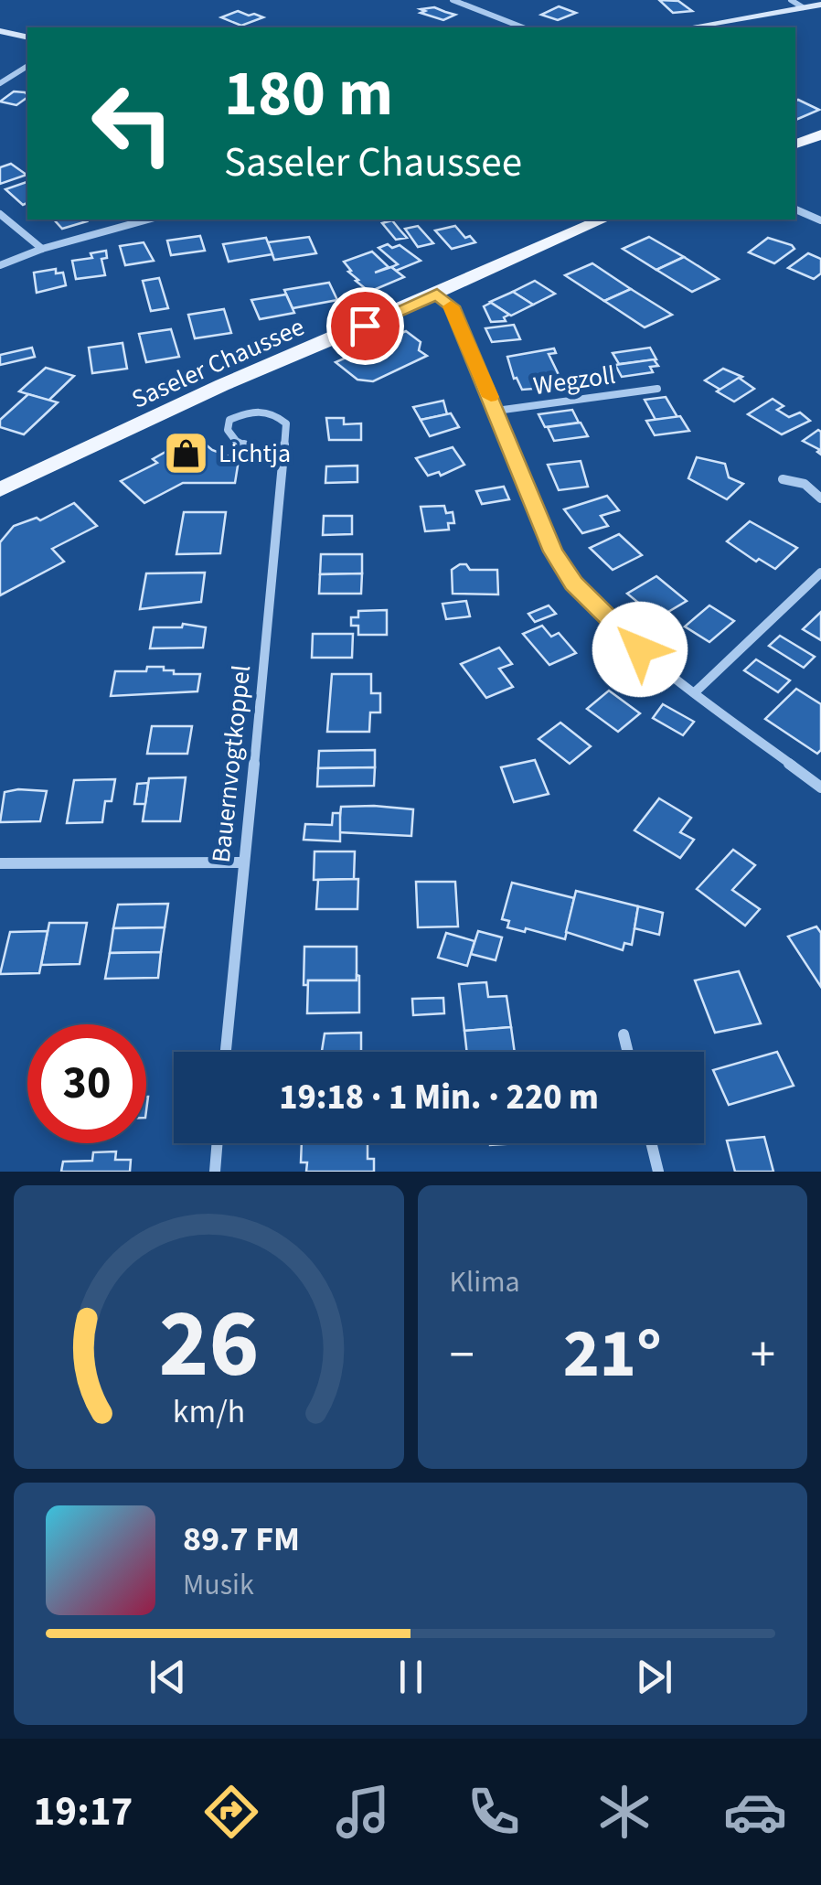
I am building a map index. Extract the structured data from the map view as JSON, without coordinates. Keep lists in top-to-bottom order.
{
  "streets": {
    "main road": ["Saseler Chaussee"],
    "street": ["Wegzoll", "Bauernvogtkoppel"]
  },
  "places": {
    "shop": ["Lichtja"]
  },
  "page": {
    "turn": ["180 m", "Saseler Chaussee"],
    "limit": "30",
    "trip": "19:18 · 1 Min. · 220 m",
    "tile": "Klima",
    "heat": ["−", "21°", "+"],
    "song": ["89.7 FM", "Musik"],
    "tabs": "19:17",
    "gauge": ["26", "km/h"]
  }
}
